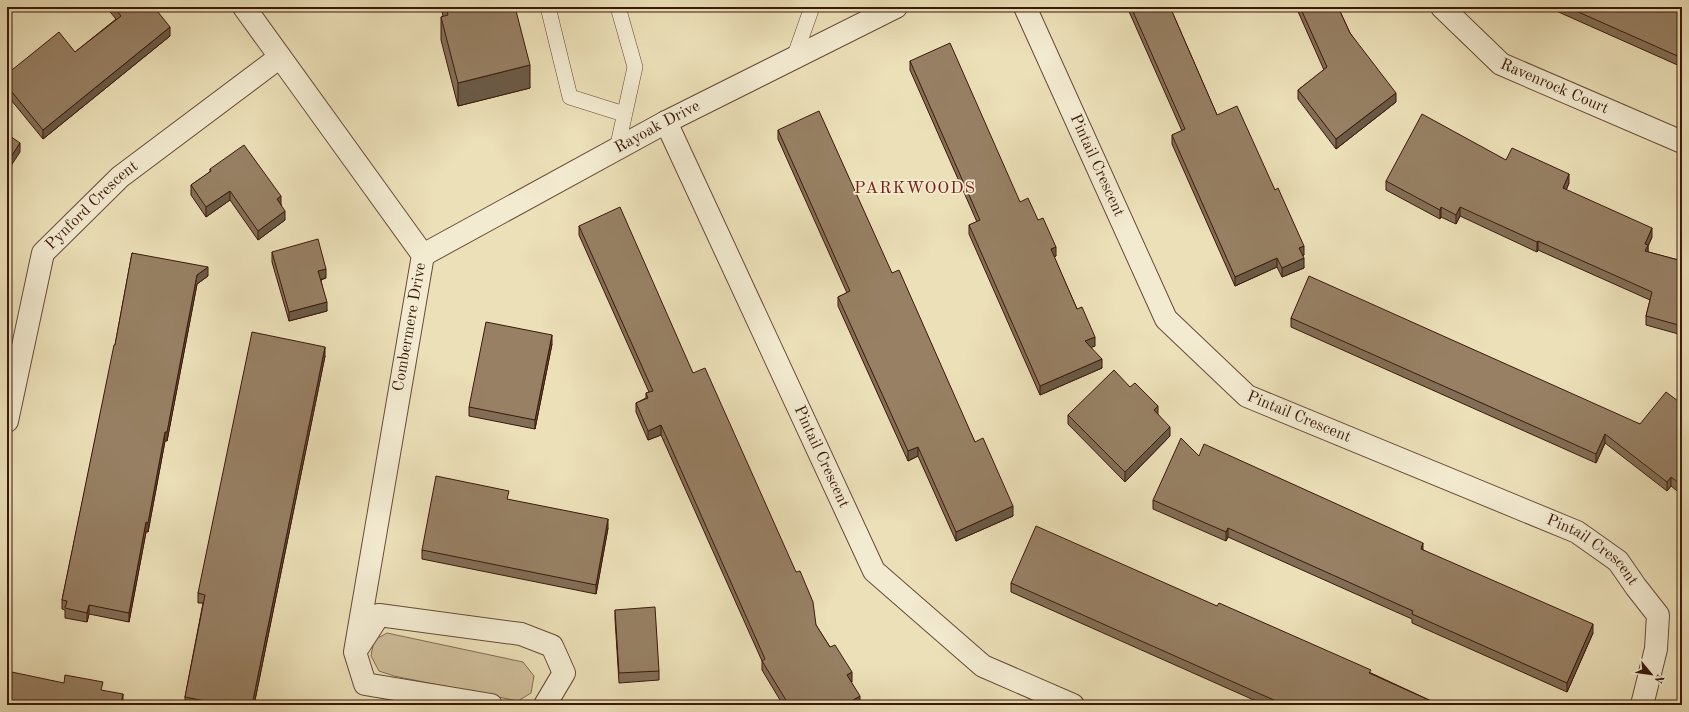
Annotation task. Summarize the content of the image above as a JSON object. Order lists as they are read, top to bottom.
{
  "streets": {
    "street": [
      "Ravenrock Court",
      "Rayoak Drive",
      "Pintail Crescent",
      "Pynford Crescent",
      "Combermere Drive"
    ]
  },
  "crossings": [
    ["Rayoak Drive", "Pintail Crescent"],
    ["Rayoak Drive", "Combermere Drive"],
    ["Pynford Crescent", "Combermere Drive"]
  ],
  "districts": ["PARKWOODS"],
  "north": "bottom right"
}
